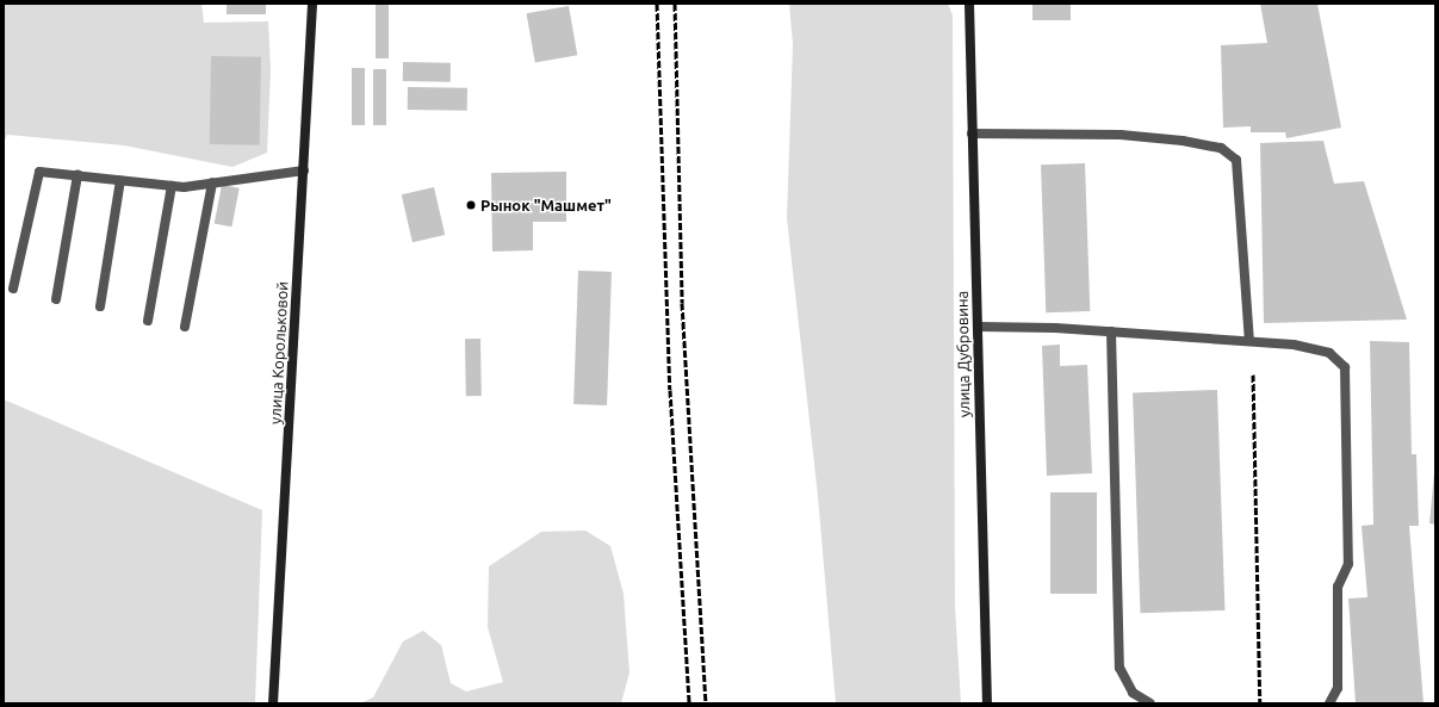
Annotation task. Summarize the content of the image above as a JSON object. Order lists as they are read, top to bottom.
{
  "streets": {
    "main road": ["улица Корольковой", "улица Дубровина"]
  },
  "places": ["Рынок \"Машмет\""]
}
